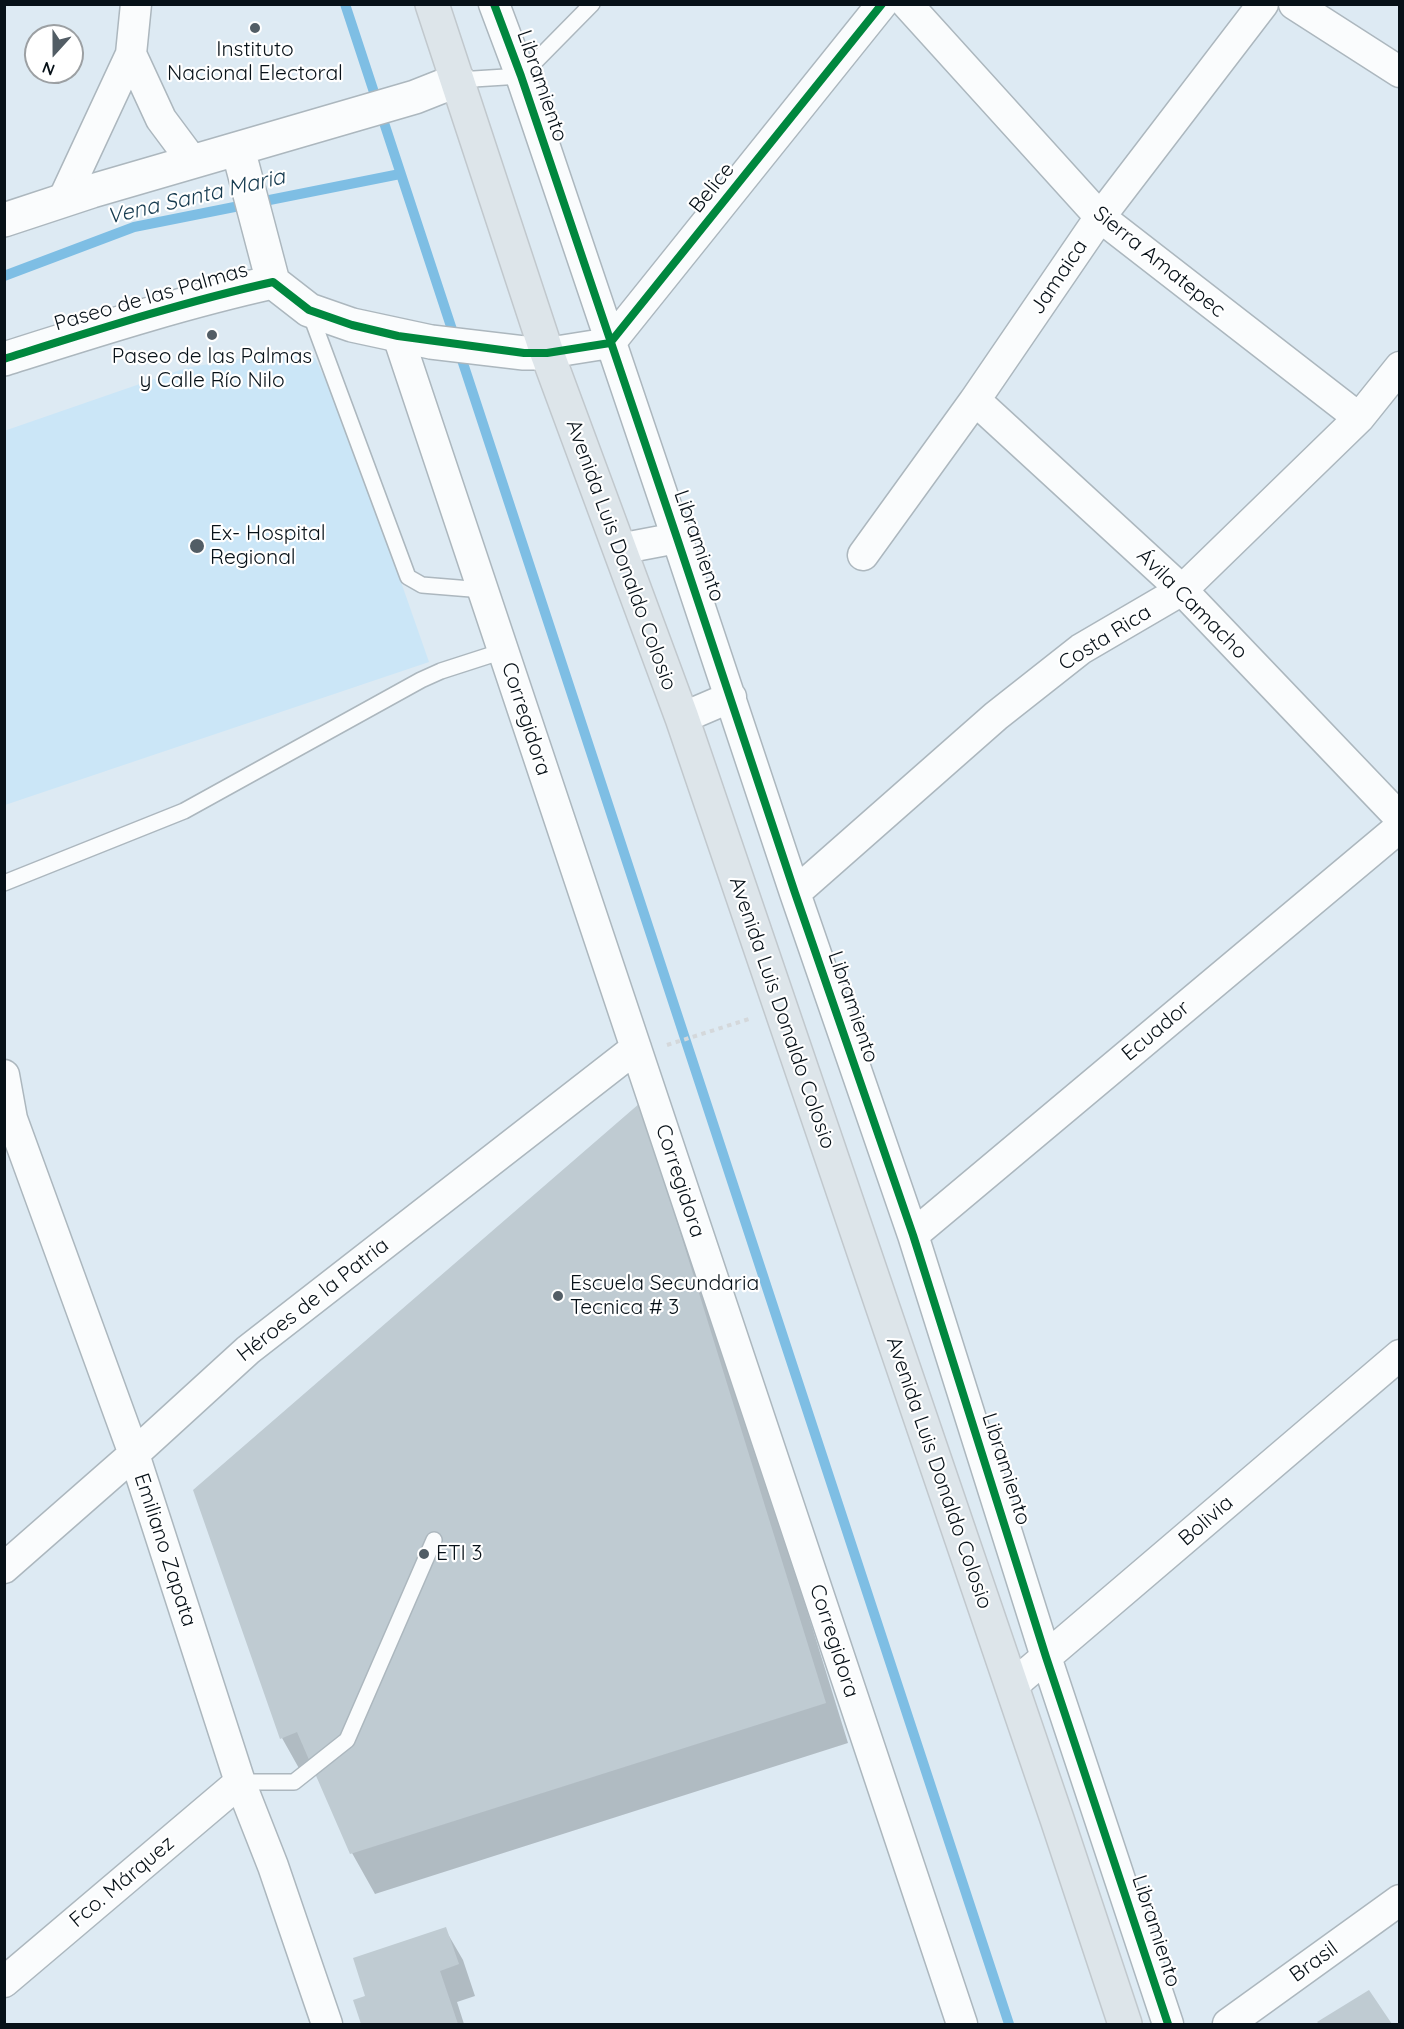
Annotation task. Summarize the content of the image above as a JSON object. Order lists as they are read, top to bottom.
{
  "streets": {
    "main road": ["Avenida Luis Donaldo Colosio"],
    "street": [
      "Libramiento",
      "Belice",
      "Sierra Amatepec",
      "Jamaica",
      "Paseo de las Palmas",
      "Ávila Camacho",
      "Costa Rica",
      "Corregidora",
      "Ecuador",
      "Héroes de la Patria",
      "Bolivia",
      "Emiliano Zapata",
      "Fco. Márquez",
      "Brasil"
    ]
  },
  "crossings": [
    ["Libramiento", "Belice"],
    ["Libramiento", "Costa Rica"],
    ["Libramiento", "Ecuador"],
    ["Libramiento", "Bolivia"],
    ["Sierra Amatepec", "Jamaica"],
    ["Sierra Amatepec", "Costa Rica"],
    ["Jamaica", "Ávila Camacho"],
    ["Paseo de las Palmas", "Avenida Luis Donaldo Colosio"],
    ["Paseo de las Palmas", "Corregidora"],
    ["Avenida Luis Donaldo Colosio", "Bolivia"],
    ["Ávila Camacho", "Costa Rica"],
    ["Corregidora", "Héroes de la Patria"],
    ["Héroes de la Patria", "Emiliano Zapata"],
    ["Emiliano Zapata", "Fco. Márquez"]
  ],
  "water": ["Vena Santa Maria"],
  "places": [
    "Instituto Nacional Electoral",
    "Paseo de las Palmas y Calle Río Nilo",
    "Ex- Hospital Regional",
    "Escuela Secundaria Tecnica # 3",
    "ETI 3"
  ],
  "north": "bottom"
}
